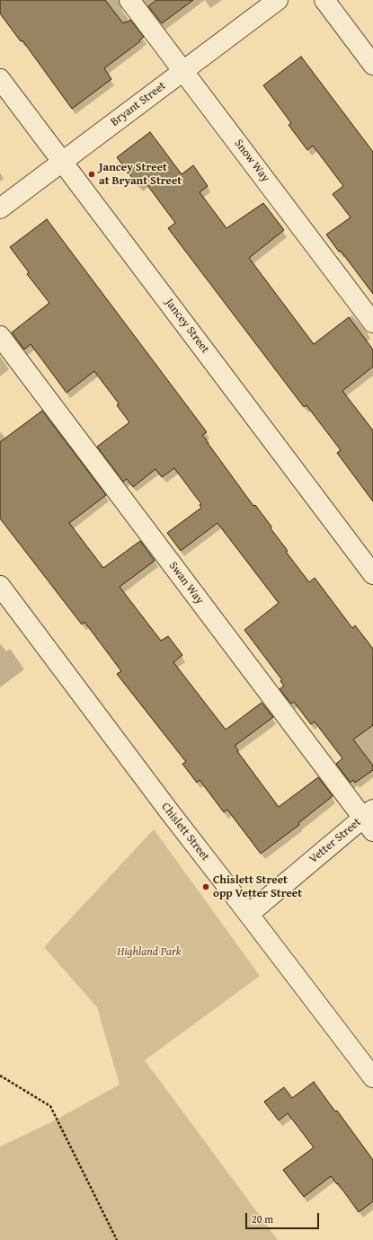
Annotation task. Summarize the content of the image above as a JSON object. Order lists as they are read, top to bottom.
{
  "streets": {
    "street": [
      "Bryant Street",
      "Snow Way",
      "Jancey Street",
      "Swan Way",
      "Chislett Street",
      "Vetter Street"
    ]
  },
  "crossings": [
    ["Bryant Street", "Snow Way"],
    ["Bryant Street", "Jancey Street"],
    ["Swan Way", "Vetter Street"],
    ["Chislett Street", "Vetter Street"]
  ],
  "parks": ["Highland Park"],
  "places": ["Jancey Street at Bryant Street", "Chislett Street opp Vetter Street"],
  "scale_bar": "20 m"
}
